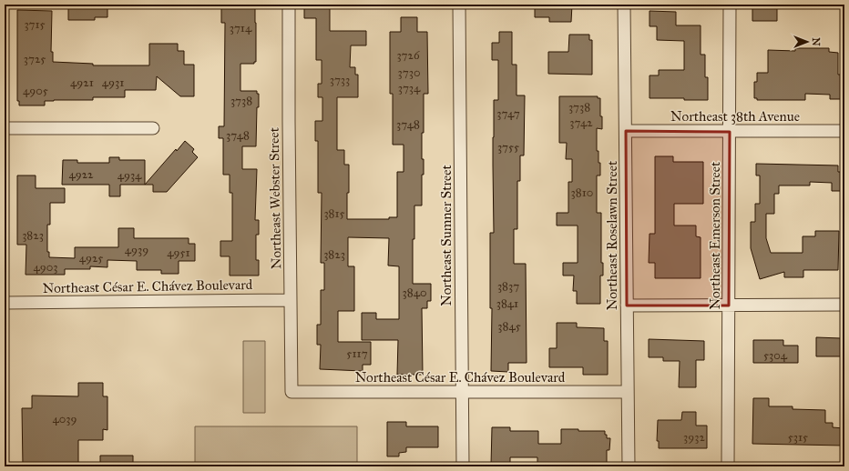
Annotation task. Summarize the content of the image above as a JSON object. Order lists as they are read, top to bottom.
{
  "streets": {
    "street": [
      "Northeast 38th Avenue",
      "Northeast Webster Street",
      "Northeast Sumner Street",
      "Northeast Roselawn Street",
      "Northeast Emerson Street",
      "Northeast César E. Chávez Boulevard"
    ]
  },
  "crossings": [
    ["Northeast 38th Avenue", "Northeast Roselawn Street"],
    ["Northeast 38th Avenue", "Northeast Emerson Street"],
    ["Northeast Webster Street", "Northeast César E. Chávez Boulevard"],
    ["Northeast Sumner Street", "Northeast César E. Chávez Boulevard"],
    ["Northeast Roselawn Street", "Northeast César E. Chávez Boulevard"]
  ],
  "house_numbers": [
    "3715",
    "3714",
    "3726",
    "3725",
    "3730",
    "3733",
    "4921",
    "4931",
    "3734",
    "4905",
    "3738",
    "3738",
    "3747",
    "3742",
    "3748",
    "3748",
    "3755",
    "4922",
    "4934",
    "3810",
    "3815",
    "3823",
    "4939",
    "4951",
    "3823",
    "4925",
    "4903",
    "3837",
    "3840",
    "3841",
    "3845",
    "5117",
    "5304",
    "4039",
    "3932",
    "5315"
  ],
  "north": "right"
}
